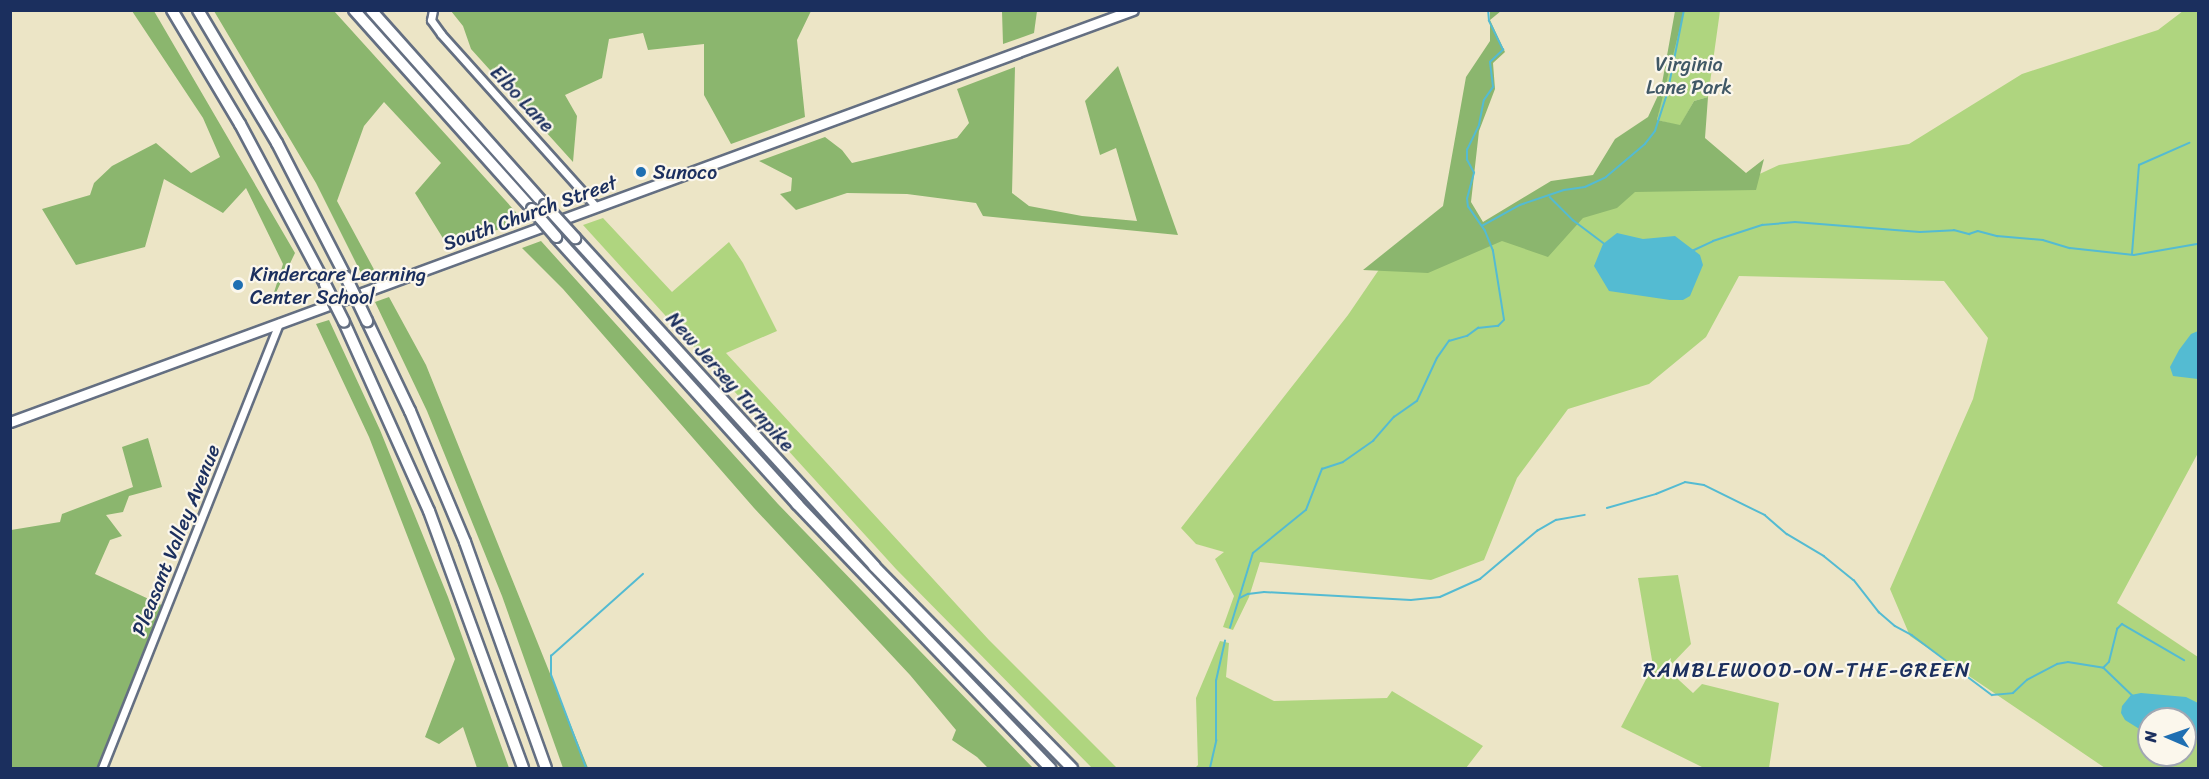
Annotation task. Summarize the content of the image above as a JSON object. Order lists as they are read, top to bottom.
{
  "streets": {
    "highway": ["New Jersey Turnpike"],
    "main road": ["South Church Street"],
    "street": ["Elbo Lane", "Pleasant Valley Avenue"]
  },
  "crossings": [
    ["Elbo Lane", "South Church Street"],
    ["South Church Street", "Pleasant Valley Avenue"]
  ],
  "districts": ["RAMBLEWOOD-ON-THE-GREEN"],
  "parks": ["Virginia Lane Park"],
  "places": ["Sunoco", "Kindercare Learning Center School"],
  "north": "left"
}
